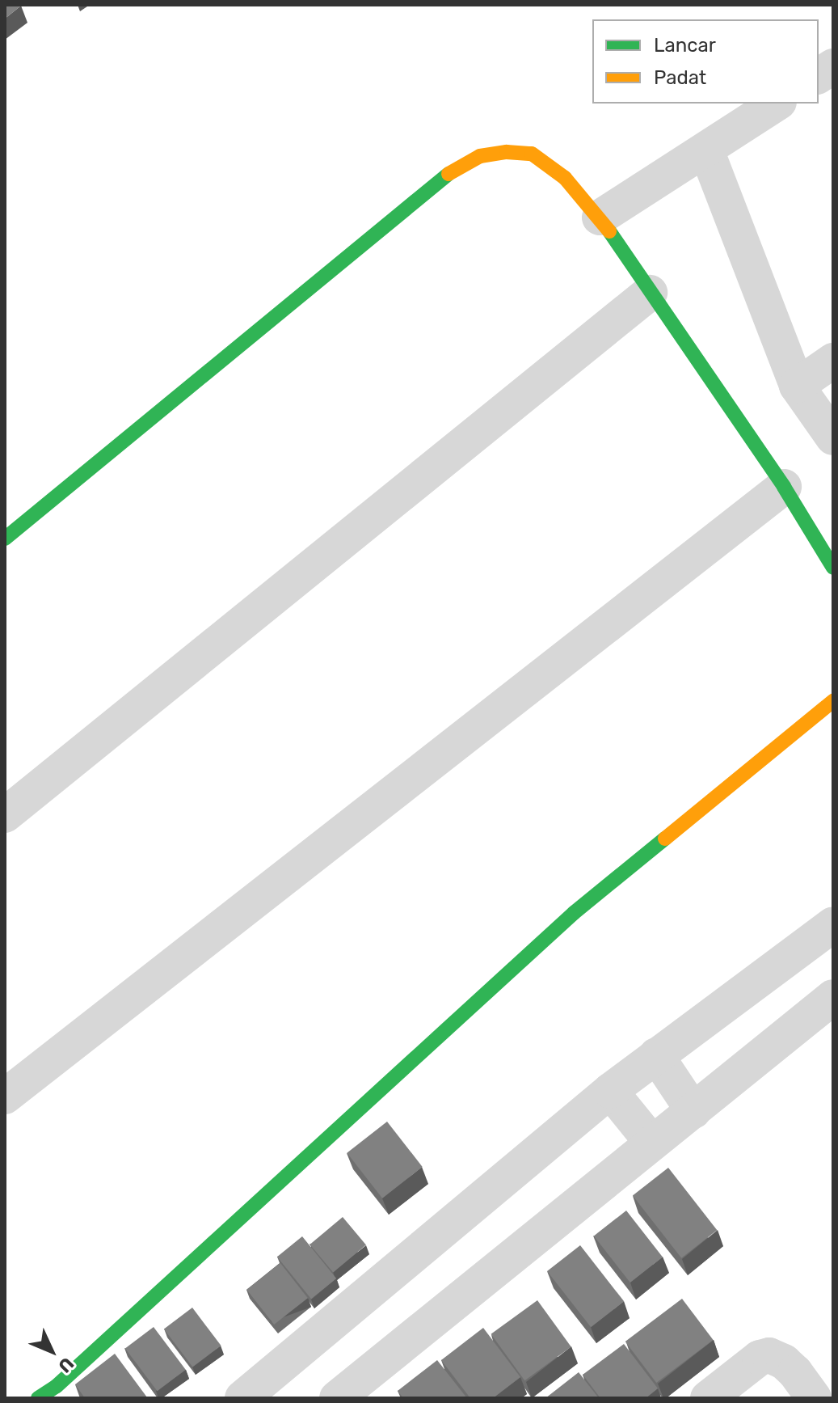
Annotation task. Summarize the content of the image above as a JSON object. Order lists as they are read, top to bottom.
{
  "legend": ["Lancar", "Padat"],
  "north": "bottom right"
}
